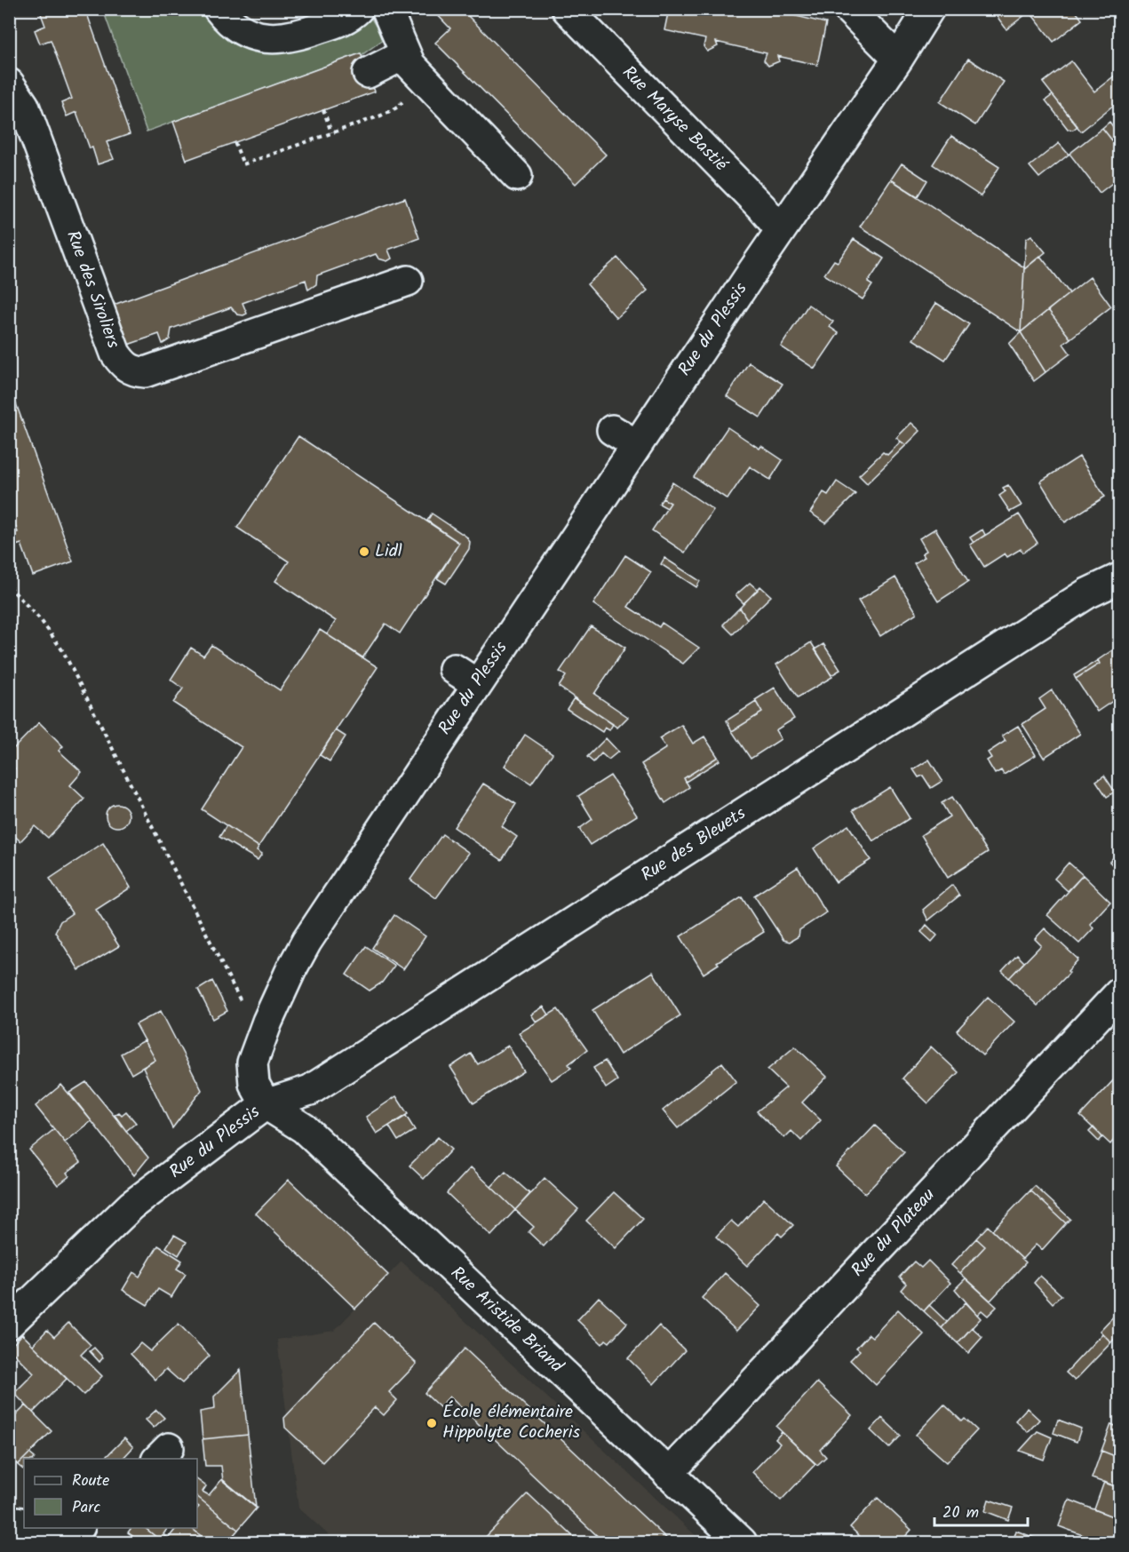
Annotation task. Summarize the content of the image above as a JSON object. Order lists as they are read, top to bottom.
{
  "streets": {
    "street": [
      "Rue Maryse Bastié",
      "Rue des Siroliers",
      "Rue du Plessis",
      "Rue des Bleuets",
      "Rue du Plateau",
      "Rue Aristide Briand"
    ]
  },
  "crossings": [
    ["Rue Maryse Bastié", "Rue du Plessis"],
    ["Rue du Plessis", "Rue des Bleuets"],
    ["Rue du Plessis", "Rue Aristide Briand"],
    ["Rue des Bleuets", "Rue Aristide Briand"],
    ["Rue du Plateau", "Rue Aristide Briand"]
  ],
  "places": ["Lidl", "École élémentaire Hippolyte Cocheris"],
  "legend": ["Route", "Parc"],
  "scale_bar": "20 m"
}
